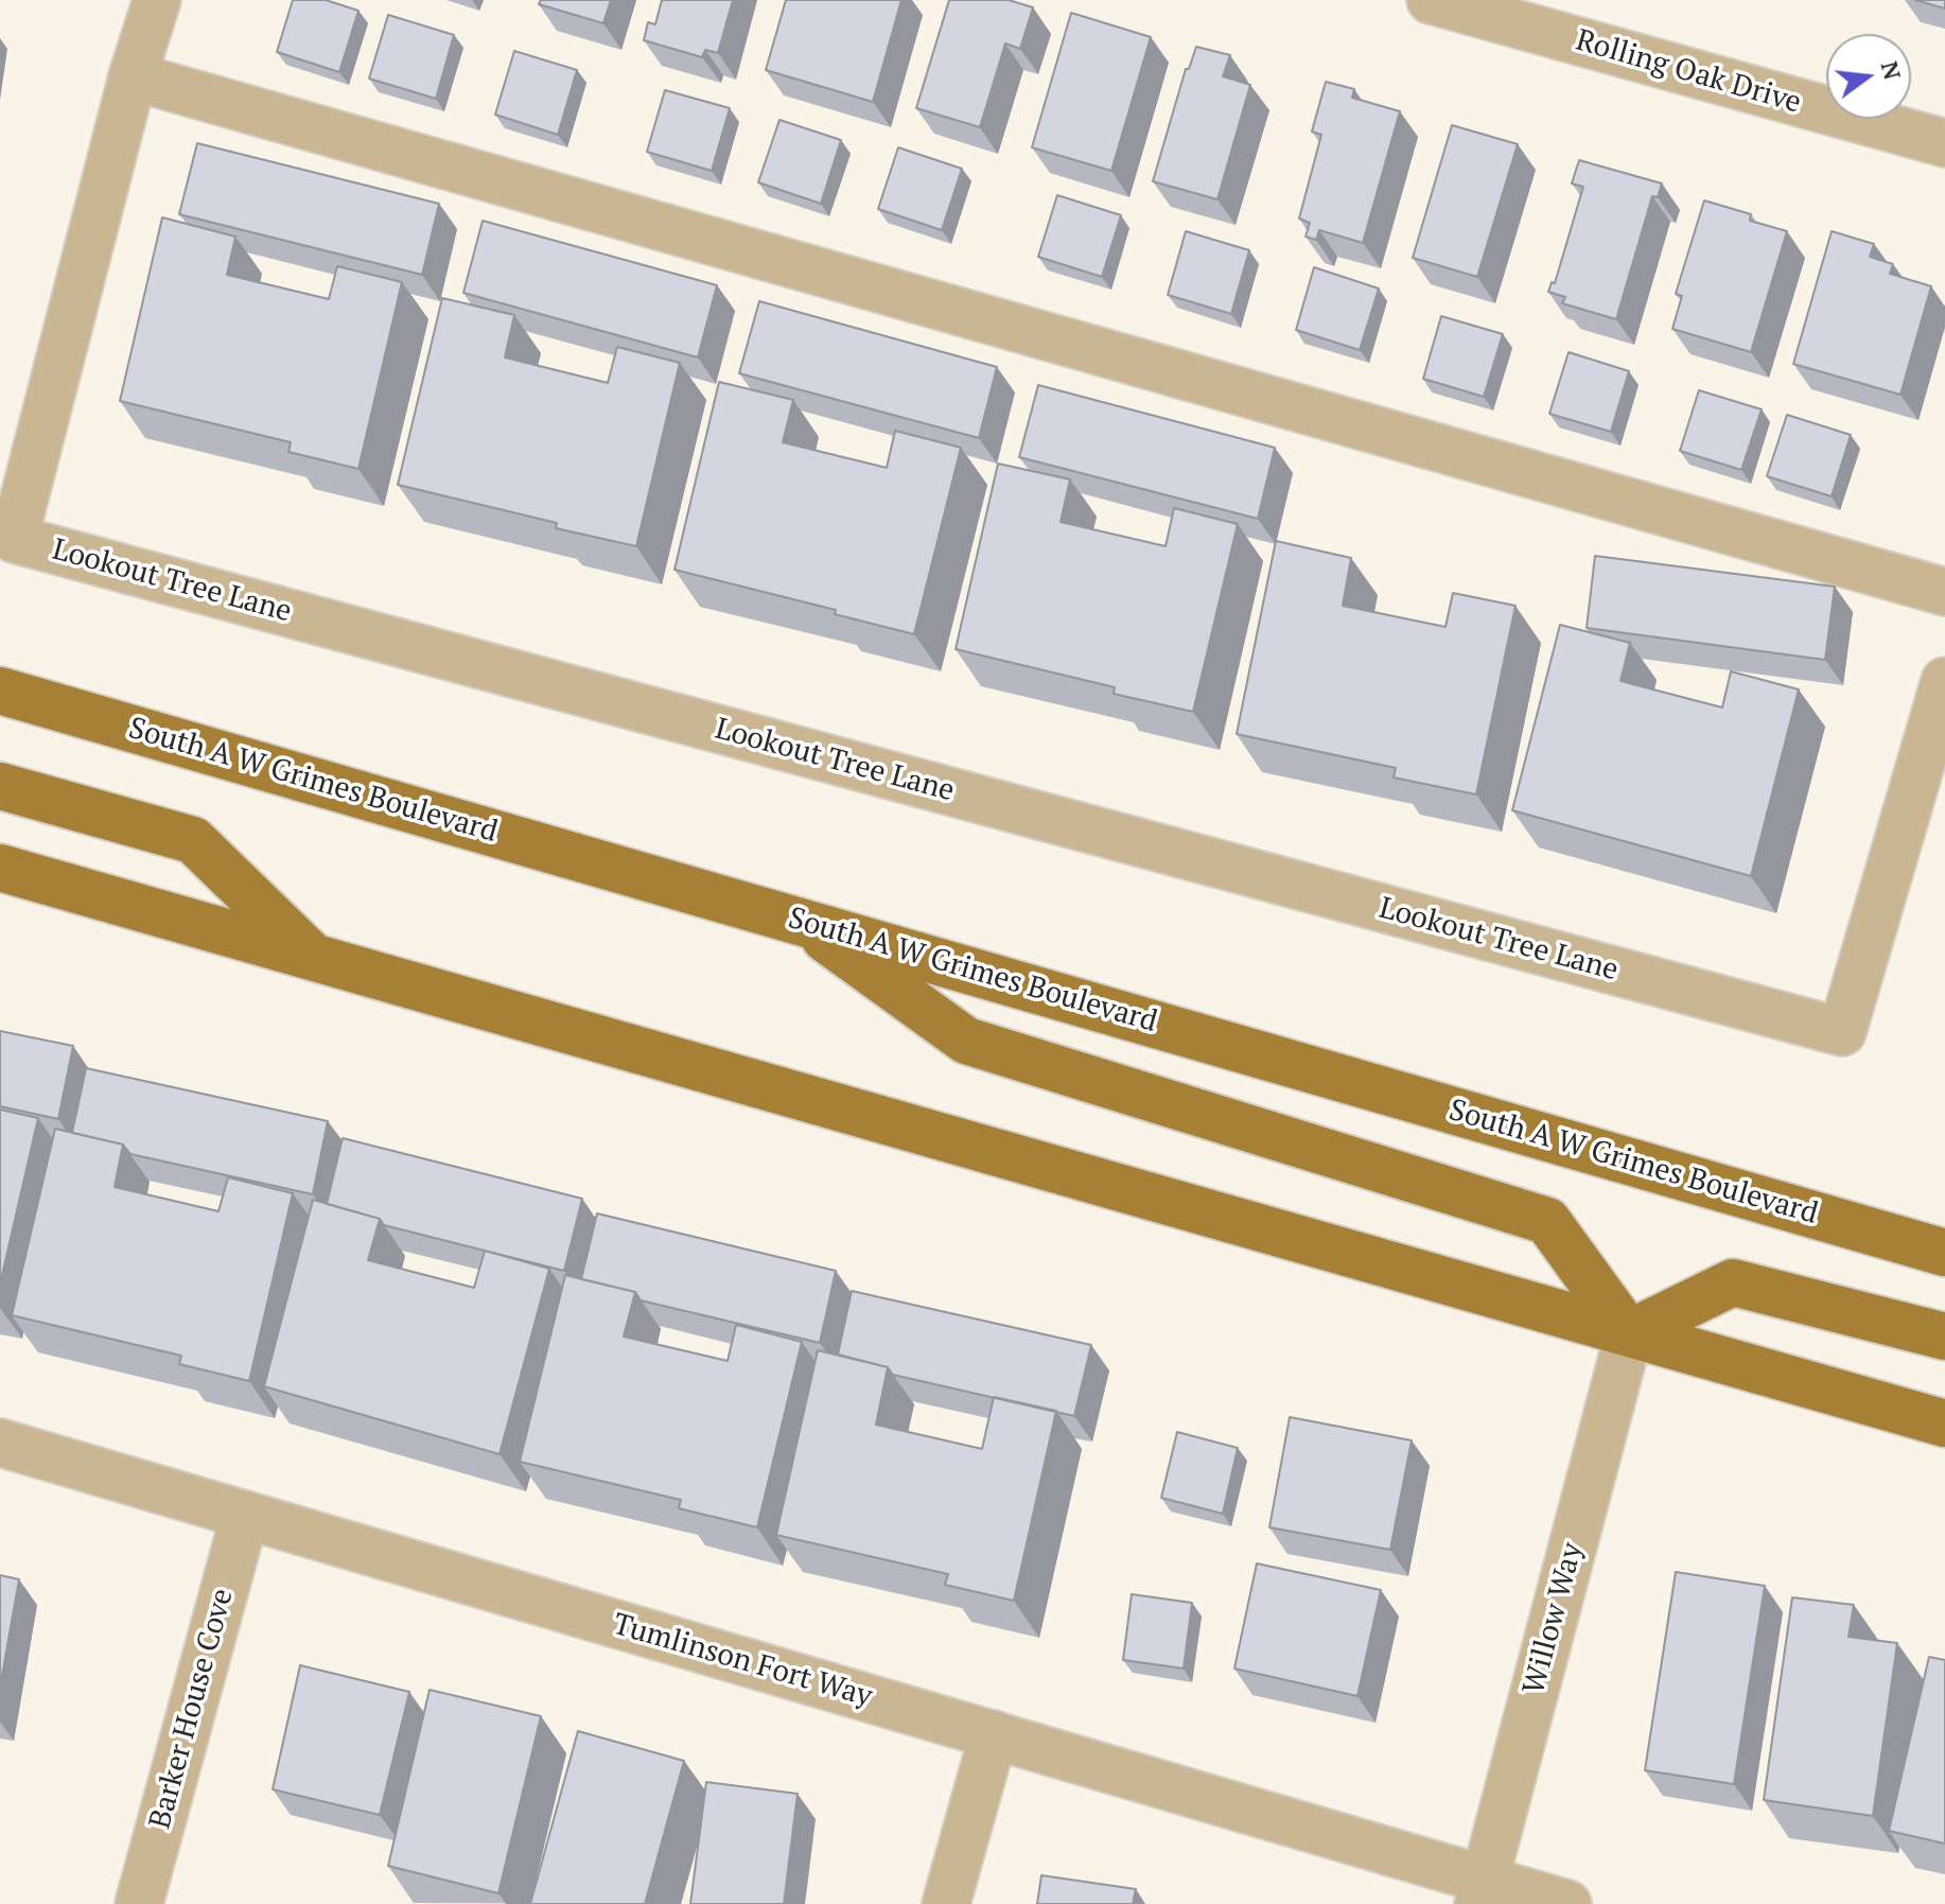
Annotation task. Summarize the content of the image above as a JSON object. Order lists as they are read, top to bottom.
{
  "streets": {
    "main road": ["South A W Grimes Boulevard"],
    "street": [
      "Rolling Oak Drive",
      "Lookout Tree Lane",
      "Willow Way",
      "Tumlinson Fort Way",
      "Barker House Cove"
    ]
  },
  "crossings": [
    ["Willow Way", "Tumlinson Fort Way"],
    ["Tumlinson Fort Way", "Barker House Cove"]
  ],
  "north": "right"
}
